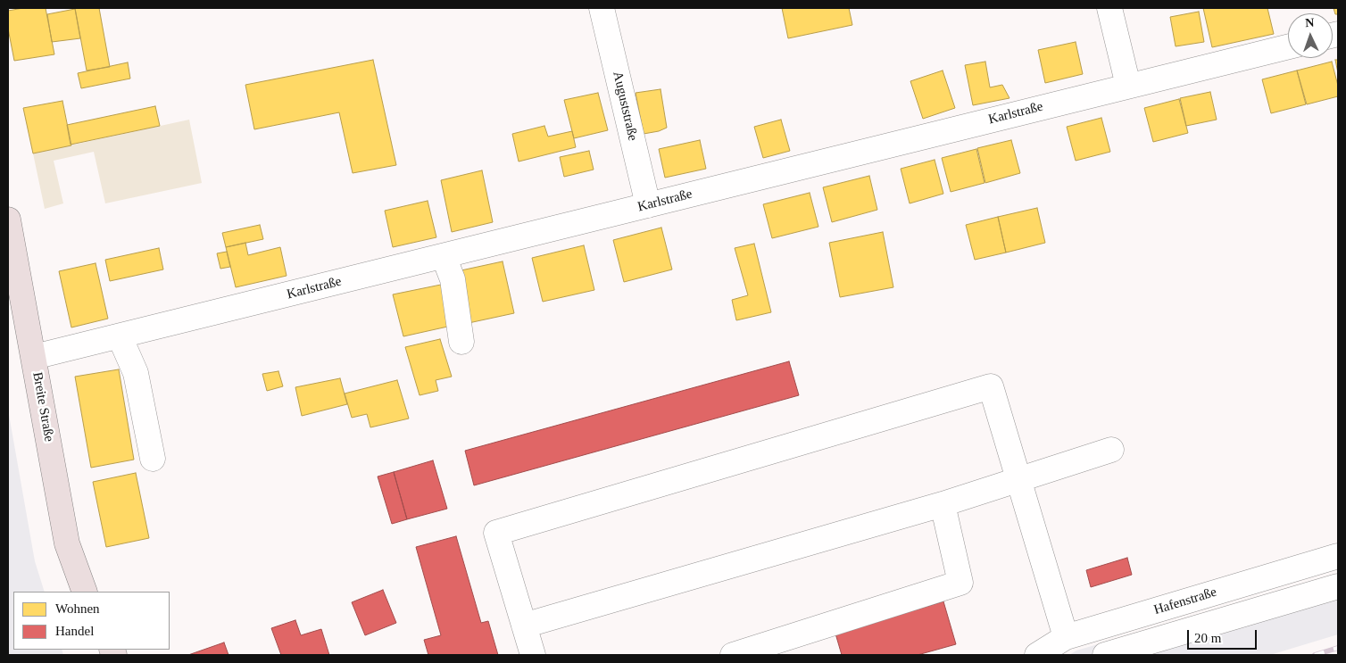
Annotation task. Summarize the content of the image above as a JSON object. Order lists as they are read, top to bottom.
{
  "streets": {
    "main road": ["Breite Straße"],
    "street": ["Auguststraße", "Karlstraße", "Hafenstraße"]
  },
  "crossings": [
    ["Auguststraße", "Karlstraße"],
    ["Karlstraße", "Breite Straße"]
  ],
  "legend": ["Wohnen", "Handel"],
  "scale_bar": "20 m",
  "north": "top"
}
